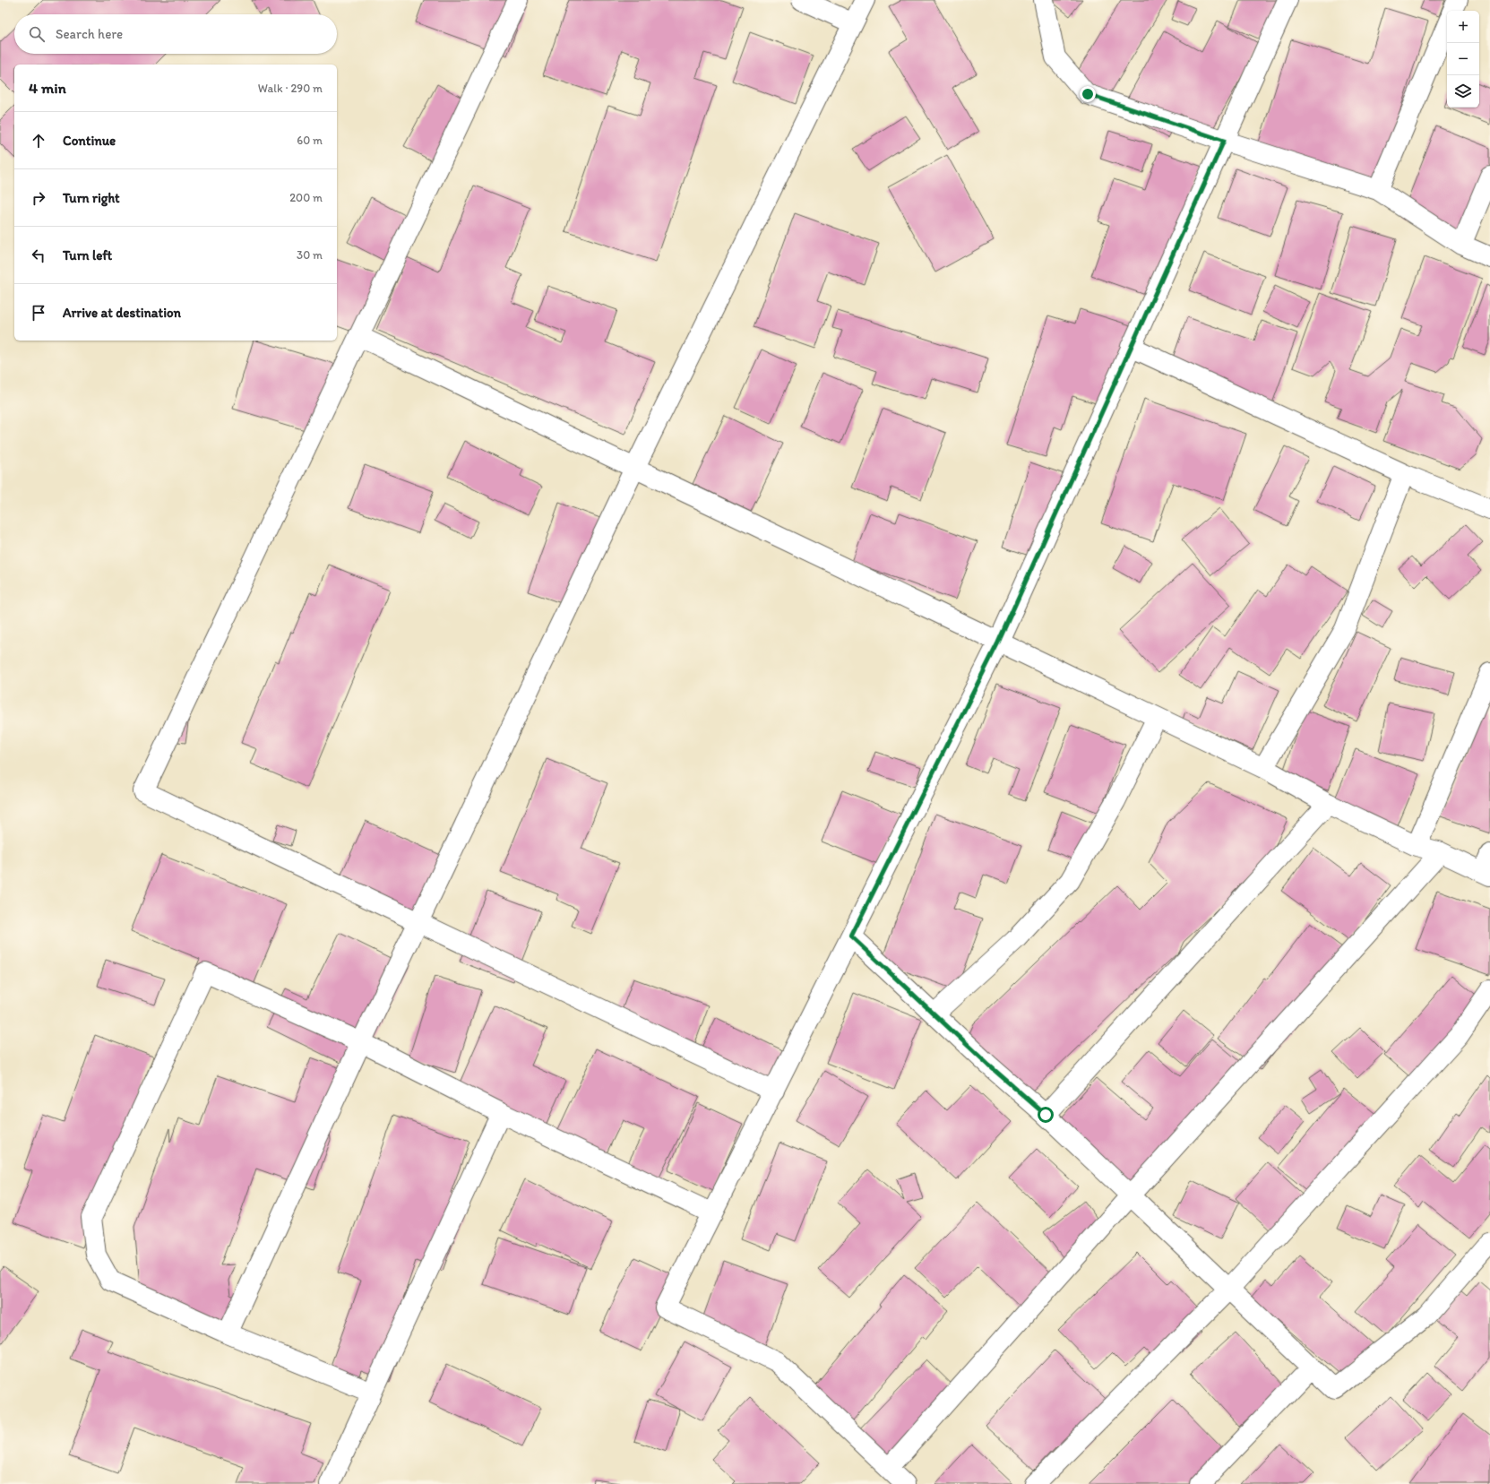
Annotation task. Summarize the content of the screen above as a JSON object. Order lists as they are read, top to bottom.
{
  "page": {
    "map_buttons": ["+", "−"],
    "search": "Search here",
    "heading": ["4 min", "Walk · 290 m"],
    "list": [
      ["Continue", "60 m"],
      ["Turn right", "200 m"],
      ["Turn left", "30 m"],
      "Arrive at destination"
    ]
  }
}
